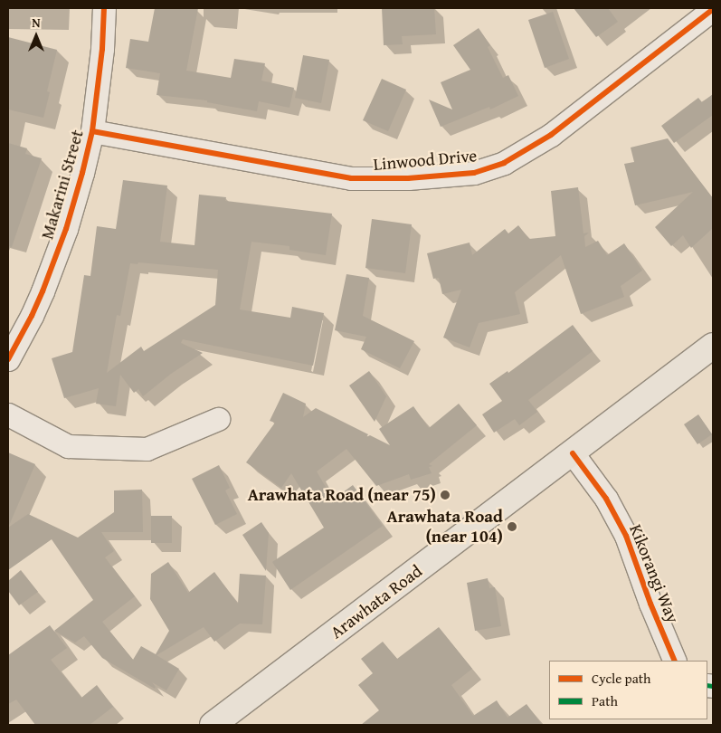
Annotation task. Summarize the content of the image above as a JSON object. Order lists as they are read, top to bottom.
{
  "streets": {
    "main road": ["Arawhata Road"],
    "street": ["Linwood Drive", "Makarini Street", "Kikorangi Way"]
  },
  "crossings": [
    ["Linwood Drive", "Makarini Street"],
    ["Kikorangi Way", "Arawhata Road"]
  ],
  "places": ["Arawhata Road (near 75)", "Arawhata Road (near 104)"],
  "legend": ["Cycle path", "Path"],
  "north": "top"
}
